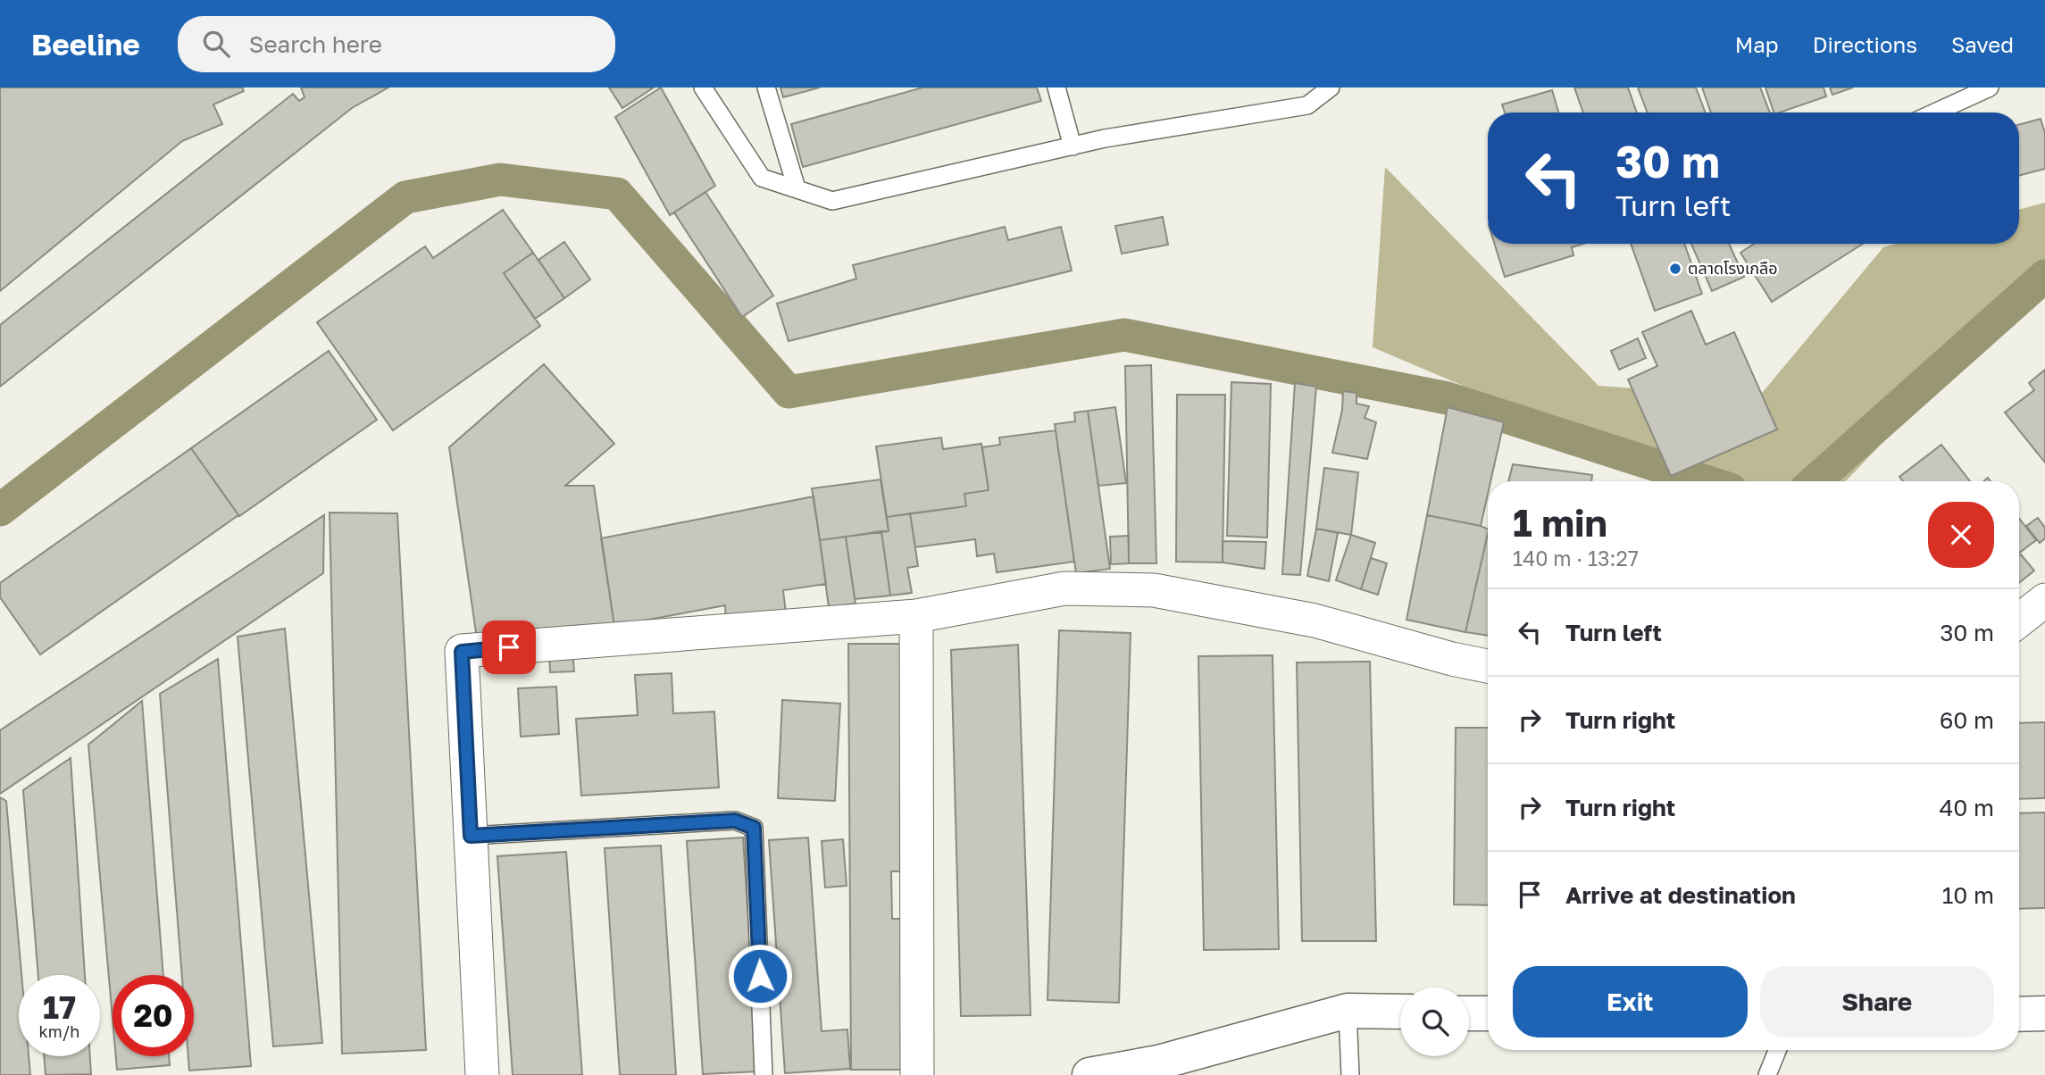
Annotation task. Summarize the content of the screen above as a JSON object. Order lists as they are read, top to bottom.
{
  "places": ["ตลาดโรงเกลือ"],
  "page": {
    "header": "Beeline",
    "search": "Search here",
    "nav": ["Map", "Directions", "Saved"],
    "turn": ["30 m", "Turn left"],
    "heading": ["1 min", "140 m · 13:27"],
    "list": [
      {
        "name": "Turn left",
        "value": "30 m"
      },
      {
        "name": "Turn right",
        "value": "60 m"
      },
      {
        "name": "Turn right",
        "value": "40 m"
      },
      {
        "name": "Arrive at destination",
        "value": "10 m"
      }
    ],
    "buttons": ["Exit", "Share"],
    "speed": "17 km/h",
    "limit": "20"
  }
}
